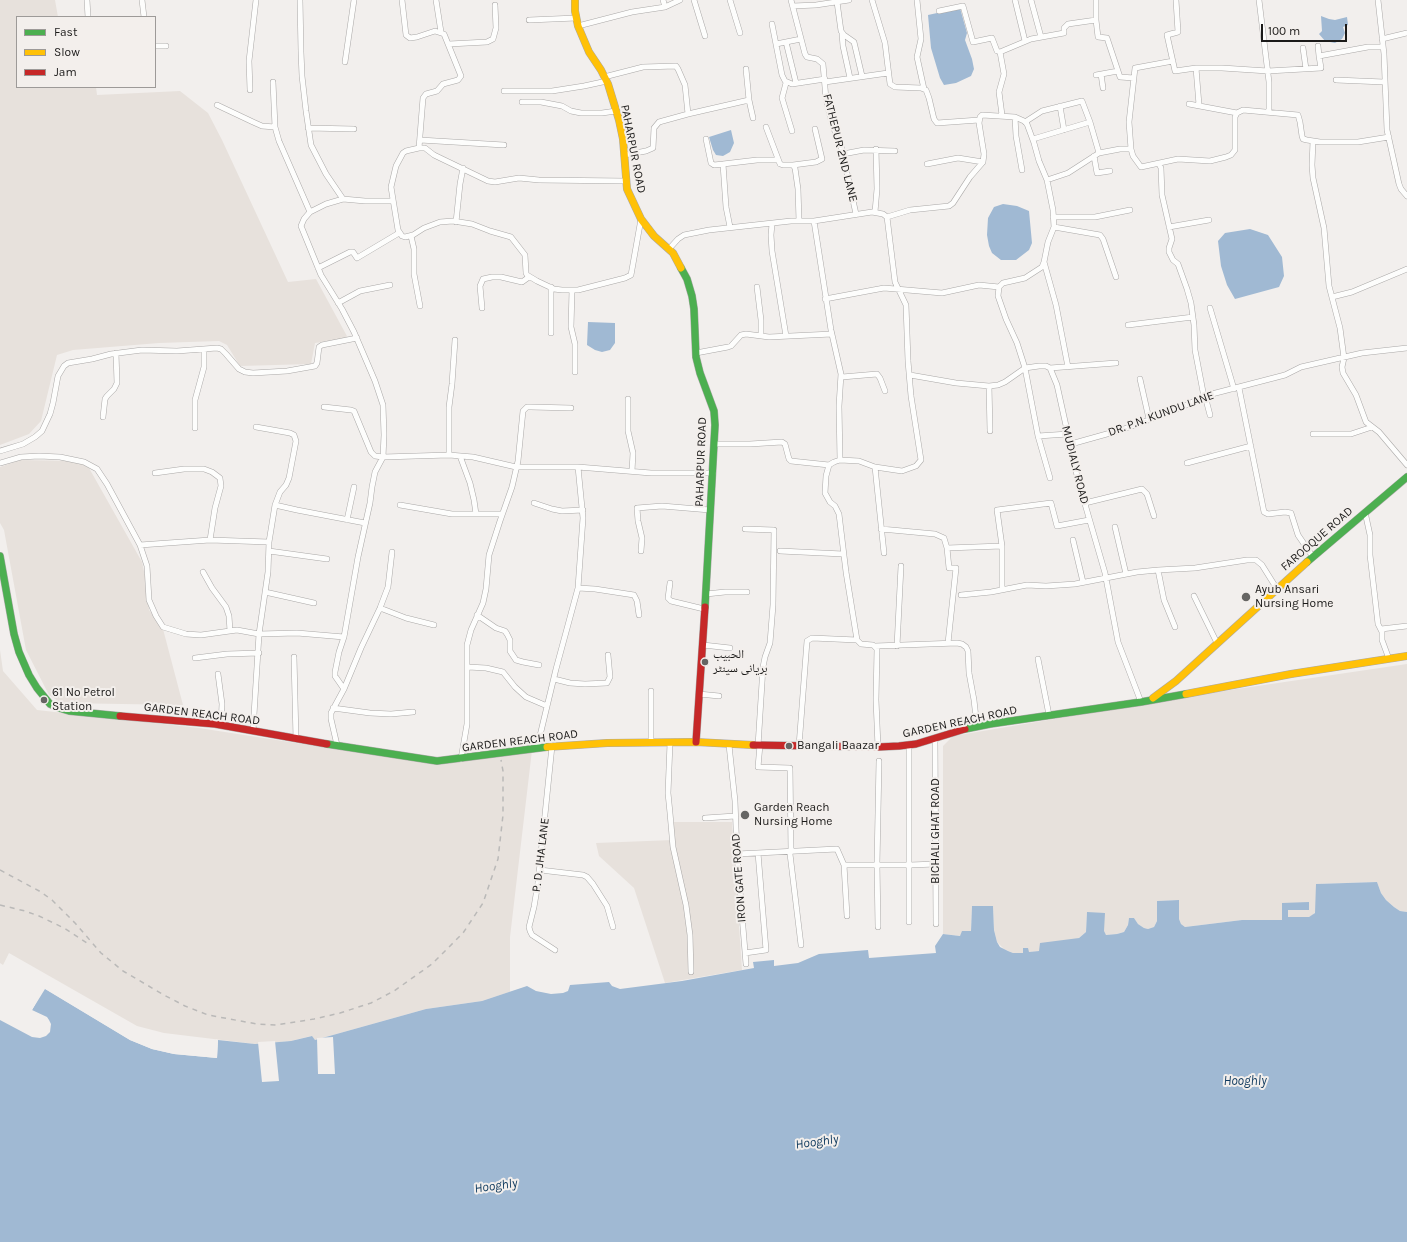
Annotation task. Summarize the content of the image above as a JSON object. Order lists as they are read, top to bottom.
{
  "streets": {
    "main road": ["PAHARPUR ROAD", "FAROOQUE ROAD", "GARDEN REACH ROAD"],
    "street": [
      "FATHEPUR 2ND LANE",
      "DR. P.N. KUNDU LANE",
      "MUDIALY ROAD",
      "BICHALI GHAT ROAD",
      "P. D. JHA LANE",
      "IRON GATE ROAD"
    ]
  },
  "crossings": [
    ["PAHARPUR ROAD", "GARDEN REACH ROAD"],
    ["DR. P.N. KUNDU LANE", "MUDIALY ROAD"],
    ["MUDIALY ROAD", "GARDEN REACH ROAD"],
    ["FAROOQUE ROAD", "GARDEN REACH ROAD"],
    ["GARDEN REACH ROAD", "BICHALI GHAT ROAD"],
    ["GARDEN REACH ROAD", "P. D. JHA LANE"],
    ["GARDEN REACH ROAD", "IRON GATE ROAD"]
  ],
  "water": ["Hooghly"],
  "places": [
    "Ayub Ansari Nursing Home",
    "الحبیب بریانی سینٹر",
    "61 No Petrol Station",
    "Bangali Baazar",
    "Garden Reach Nursing Home"
  ],
  "legend": ["Fast", "Slow", "Jam"],
  "scale_bar": "100 m"
}
